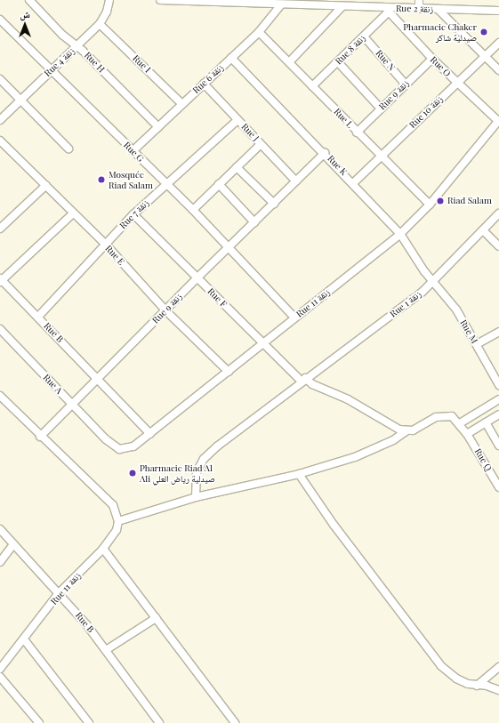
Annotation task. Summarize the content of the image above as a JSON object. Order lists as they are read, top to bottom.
{
  "streets": {
    "street": [
      "Rue 2 زنقة",
      "Rue 8 زنقة",
      "Rue N",
      "Rue 4 زنقة",
      "Rue H",
      "Rue I",
      "Rue O",
      "Rue 6 زنقة",
      "Rue 9 زنقة",
      "Rue 10 زنقة",
      "Rue L",
      "Rue J",
      "Rue G",
      "Rue K",
      "Rue 7 زنقة",
      "Rue E",
      "Rue F",
      "Rue 11 زنقة",
      "Rue 1 زنقة",
      "Rue M",
      "Rue B",
      "Rue A",
      "Rue Q"
    ]
  },
  "crossings": [
    ["Rue 2 زنقة", "Rue 8 زنقة"],
    ["Rue 2 زنقة", "Rue O"],
    ["Rue 2 زنقة", "Rue 6 زنقة"],
    ["Rue 8 زنقة", "Rue N"],
    ["Rue 8 زنقة", "Rue O"],
    ["Rue 8 زنقة", "Rue L"],
    ["Rue N", "Rue 9 زنقة"],
    ["Rue 4 زنقة", "Rue H"],
    ["Rue 4 زنقة", "Rue I"],
    ["Rue 4 زنقة", "Rue G"],
    ["Rue H", "Rue 6 زنقة"],
    ["Rue I", "Rue 6 زنقة"],
    ["Rue O", "Rue 9 زنقة"],
    ["Rue O", "Rue 10 زنقة"],
    ["Rue O", "Rue 11 زنقة"],
    ["Rue 6 زنقة", "Rue L"],
    ["Rue 6 زنقة", "Rue J"],
    ["Rue 6 زنقة", "Rue G"],
    ["Rue 6 زنقة", "Rue K"],
    ["Rue 9 زنقة", "Rue L"],
    ["Rue 9 زنقة", "Rue J"],
    ["Rue 9 زنقة", "Rue G"],
    ["Rue 9 زنقة", "Rue K"],
    ["Rue 9 زنقة", "Rue E"],
    ["Rue 9 زنقة", "Rue F"],
    ["Rue 9 زنقة", "Rue B"],
    ["Rue 9 زنقة", "Rue A"],
    ["Rue 10 زنقة", "Rue L"],
    ["Rue 10 زنقة", "Rue K"],
    ["Rue L", "Rue 11 زنقة"],
    ["Rue J", "Rue 7 زنقة"],
    ["Rue G", "Rue 7 زنقة"],
    ["Rue G", "Rue 11 زنقة"],
    ["Rue K", "Rue 11 زنقة"],
    ["Rue K", "Rue 1 زنقة"],
    ["Rue K", "Rue M"],
    ["Rue 7 زنقة", "Rue E"],
    ["Rue 7 زنقة", "Rue F"],
    ["Rue 7 زنقة", "Rue B"],
    ["Rue E", "Rue 11 زنقة"],
    ["Rue F", "Rue 11 زنقة"],
    ["Rue F", "Rue 1 زنقة"],
    ["Rue 11 زنقة", "Rue B"],
    ["Rue 11 زنقة", "Rue A"],
    ["Rue 1 زنقة", "Rue M"]
  ],
  "places": [
    "Pharmacie Chaker صيدلية شاكر",
    "Mosquée Riad Salam",
    "Riad Salam",
    "Pharmacie Riad Al Ali صيدلية رياض العلي"
  ],
  "north": "top"
}
